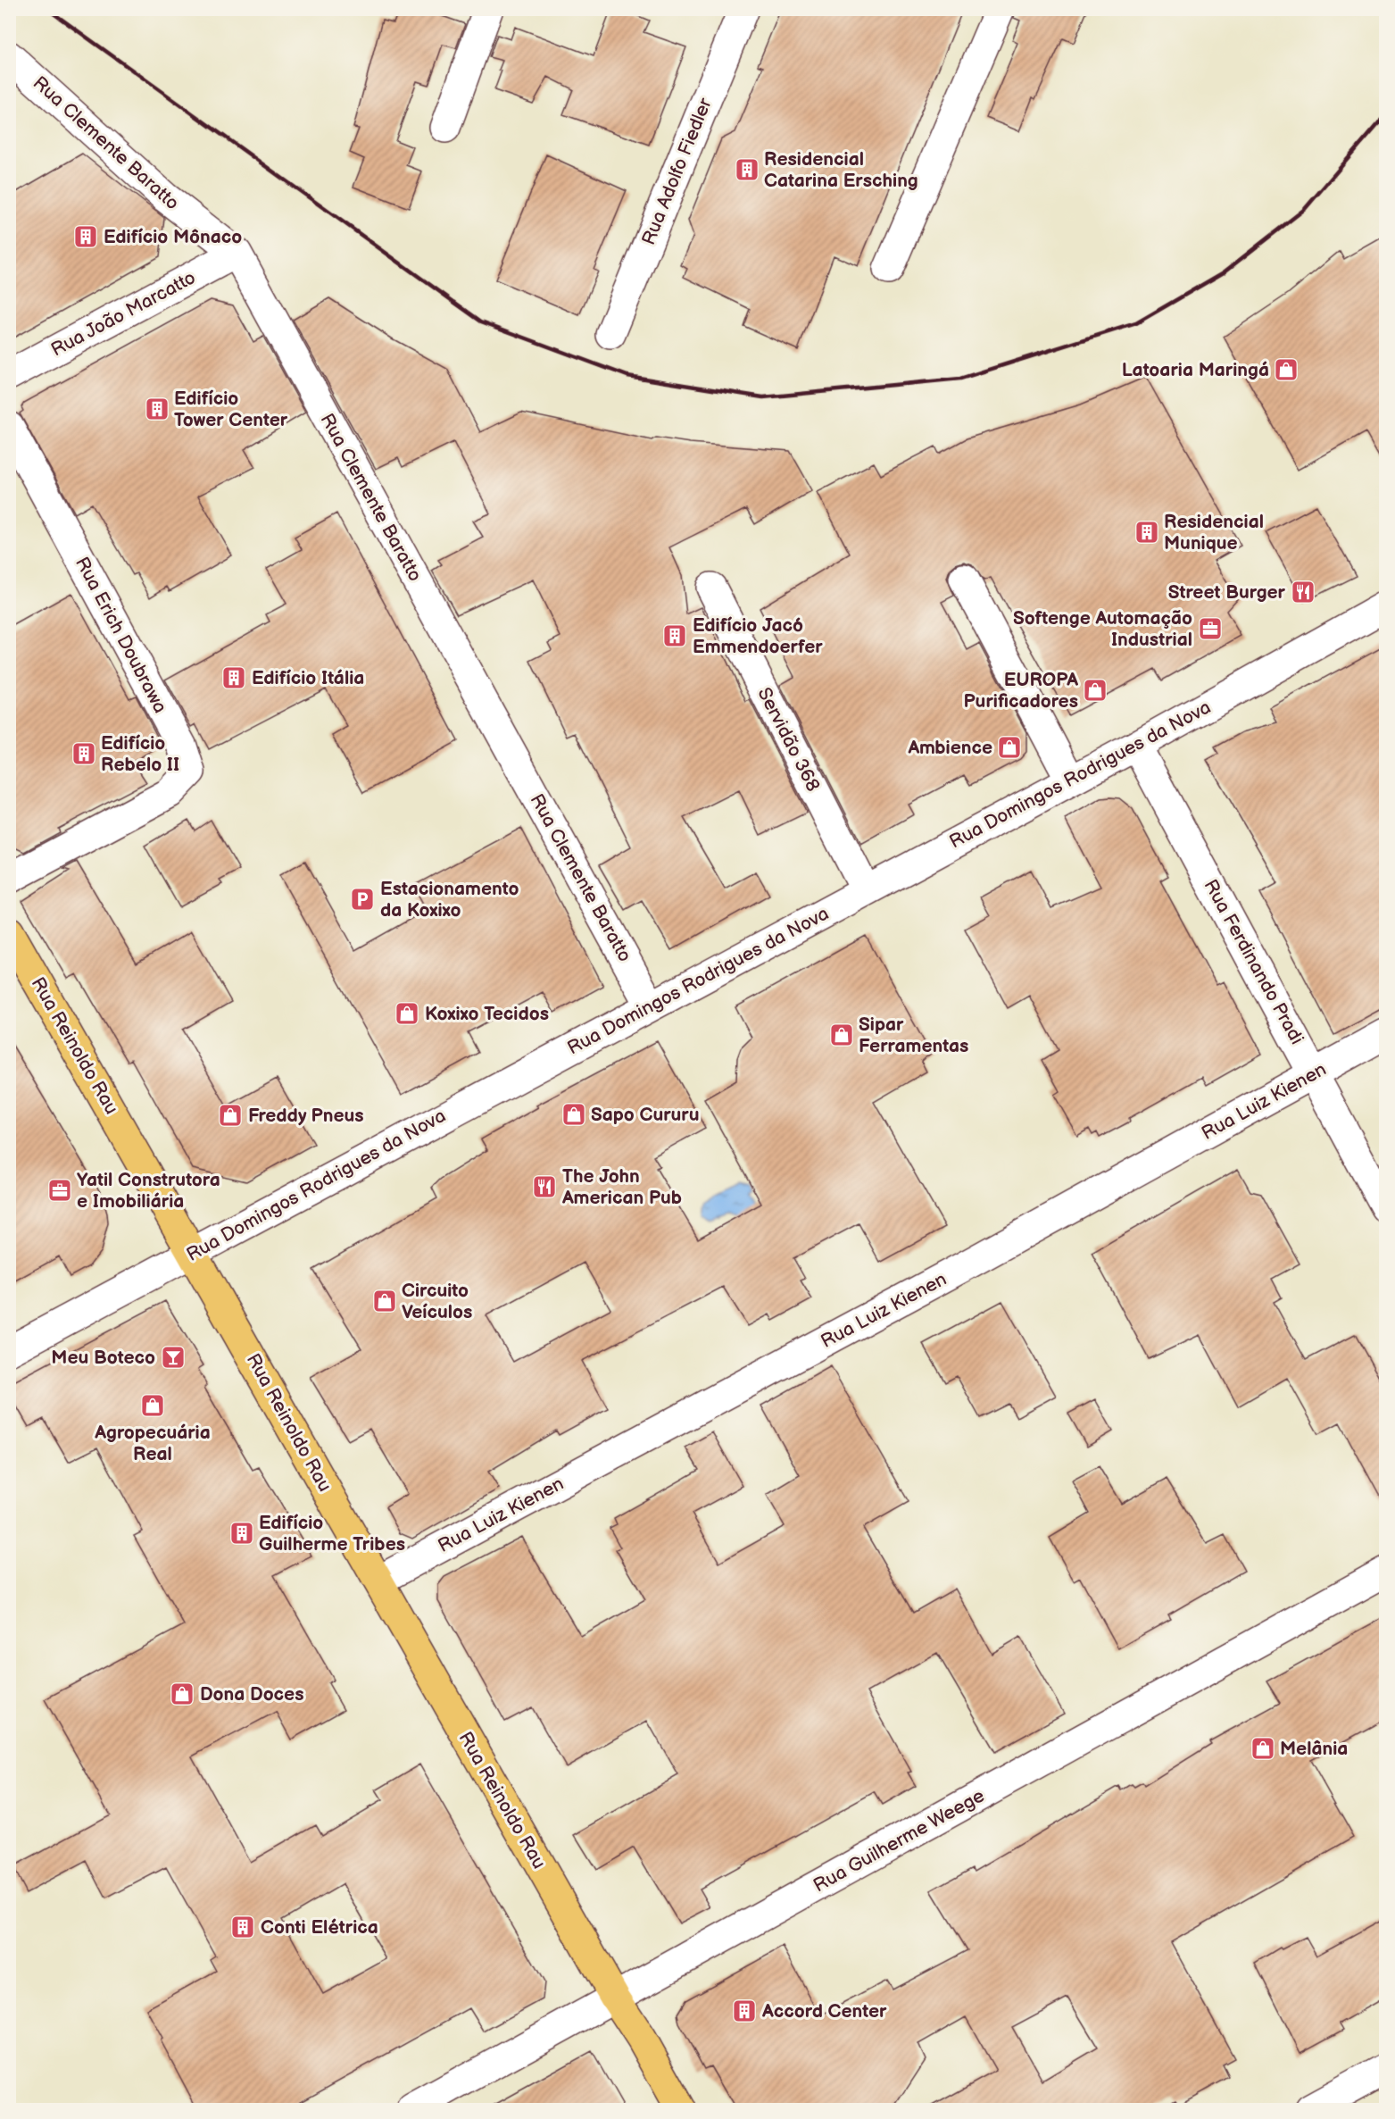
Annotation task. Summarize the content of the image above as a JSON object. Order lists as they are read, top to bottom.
{
  "streets": {
    "main road": ["Rua Reinoldo Rau"],
    "street": [
      "Rua Clemente Baratto",
      "Rua Adolfo Fiedler",
      "Rua João Marcatto",
      "Rua Erich Doubrawa",
      "Servidão 368",
      "Rua Domingos Rodrigues da Nova",
      "Rua Ferdinando Pradi",
      "Rua Luiz Kienen",
      "Rua Guilherme Weege"
    ]
  },
  "crossings": [
    ["Rua Clemente Baratto", "Rua João Marcatto"],
    ["Rua Clemente Baratto", "Rua Domingos Rodrigues da Nova"],
    ["Servidão 368", "Rua Domingos Rodrigues da Nova"],
    ["Rua Domingos Rodrigues da Nova", "Rua Ferdinando Pradi"],
    ["Rua Domingos Rodrigues da Nova", "Rua Reinoldo Rau"],
    ["Rua Ferdinando Pradi", "Rua Luiz Kienen"],
    ["Rua Reinoldo Rau", "Rua Luiz Kienen"],
    ["Rua Reinoldo Rau", "Rua Guilherme Weege"]
  ],
  "places": {
    "building": [
      "Residencial Catarina Ersching",
      "Edifício Mônaco",
      "Edifício Tower Center",
      "Residencial Munique",
      "Edifício Jacó Emmendoerfer",
      "Edifício Itália",
      "Edifício Rebelo II",
      "Edifício Guilherme Tribes",
      "Conti Elétrica",
      "Accord Center"
    ],
    "shop": [
      "Latoaria Maringá",
      "EUROPA Purificadores",
      "Ambience",
      "Koxixo Tecidos",
      "Sipar Ferramentas",
      "Sapo Cururu",
      "Freddy Pneus",
      "Circuito Veículos",
      "Agropecuária Real",
      "Dona Doces",
      "Melânia"
    ],
    "restaurant": ["Street Burger", "The John American Pub"],
    "office": ["Softenge Automação Industrial", "Yatil Construtora e Imobiliária"],
    "parking": ["Estacionamento da Koxixo"],
    "bar": ["Meu Boteco"]
  }
}
